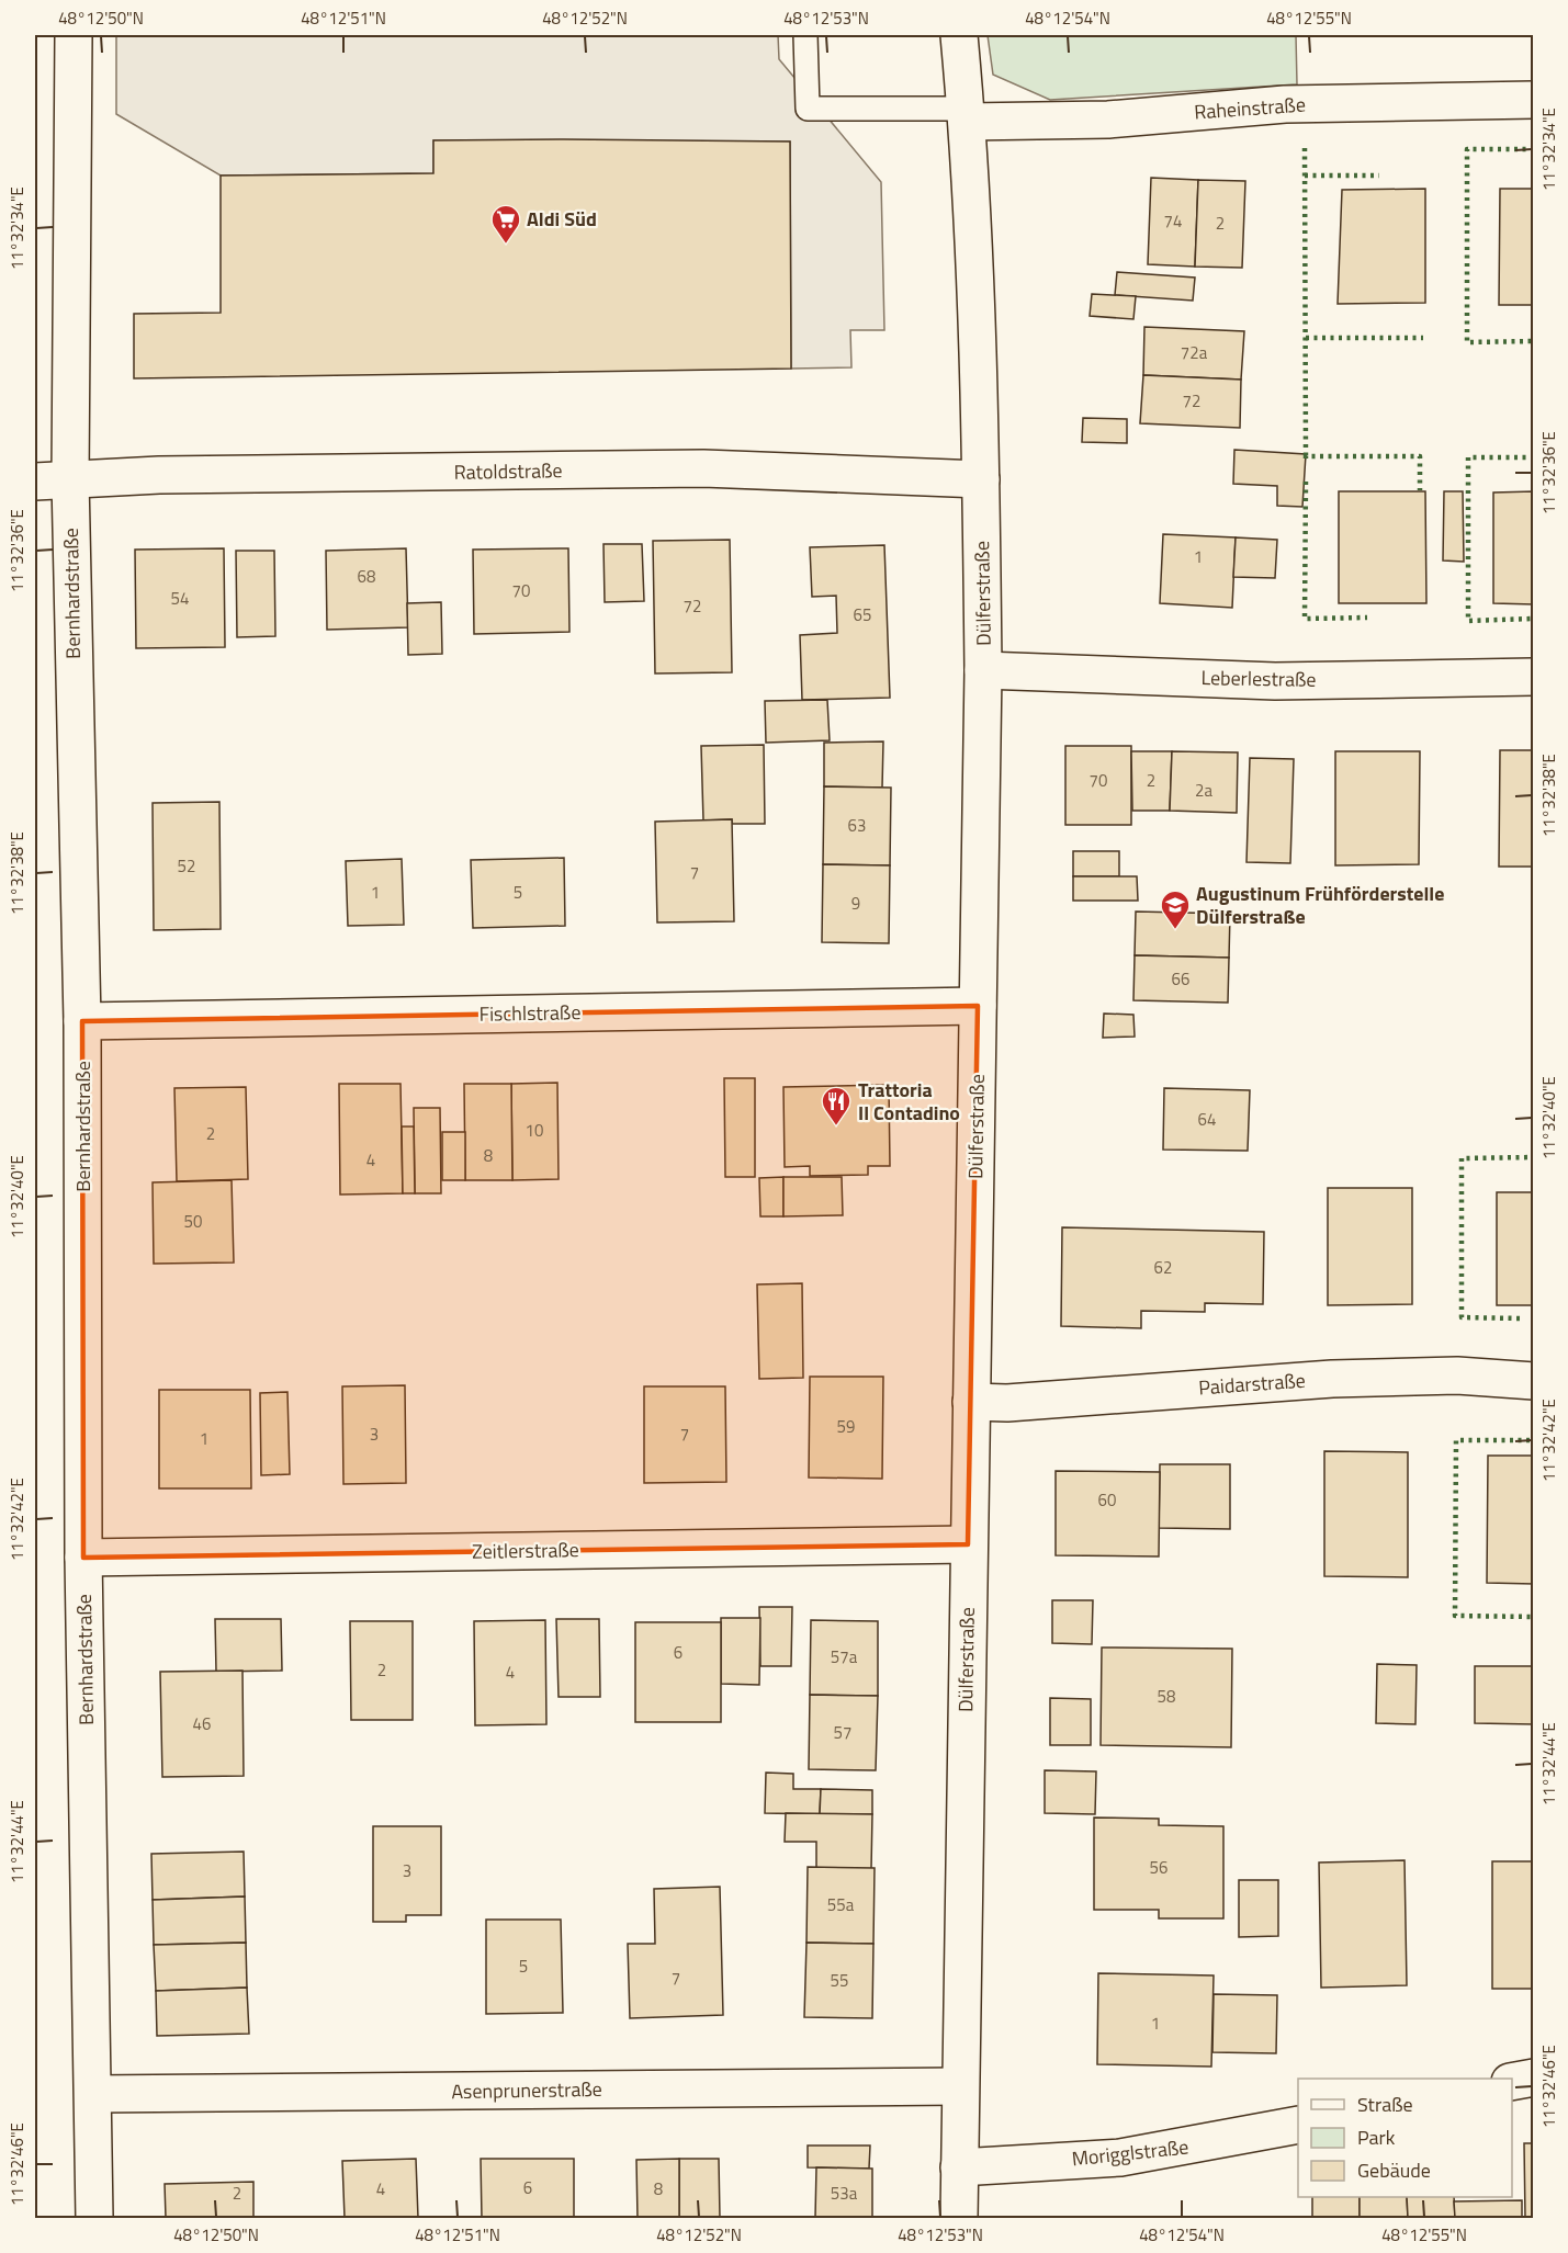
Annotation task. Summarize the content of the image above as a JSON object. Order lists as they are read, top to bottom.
{
  "streets": {
    "street": [
      "Raheinstraße",
      "Ratoldstraße",
      "Bernhardstraße",
      "Dülferstraße",
      "Leberlestraße",
      "Fischlstraße",
      "Paidarstraße",
      "Zeitlerstraße",
      "Asenprunerstraße",
      "Morigglstraße"
    ]
  },
  "crossings": [
    ["Raheinstraße", "Dülferstraße"],
    ["Ratoldstraße", "Bernhardstraße"],
    ["Ratoldstraße", "Dülferstraße"],
    ["Bernhardstraße", "Fischlstraße"],
    ["Bernhardstraße", "Zeitlerstraße"],
    ["Bernhardstraße", "Asenprunerstraße"],
    ["Dülferstraße", "Leberlestraße"],
    ["Dülferstraße", "Fischlstraße"],
    ["Dülferstraße", "Paidarstraße"],
    ["Dülferstraße", "Zeitlerstraße"],
    ["Dülferstraße", "Asenprunerstraße"],
    ["Dülferstraße", "Morigglstraße"]
  ],
  "places": {
    "supermarket": ["Aldi Süd"],
    "school or university": ["Augustinum Frühförderstelle Dülferstraße"],
    "restaurant": ["Trattoria Il Contadino"]
  },
  "house_numbers": [
    "74",
    "2",
    "72a",
    "72",
    "1",
    "68",
    "70",
    "54",
    "72",
    "65",
    "70",
    "2",
    "2a",
    "63",
    "52",
    "7",
    "1",
    "5",
    "9",
    "66",
    "64",
    "10",
    "2",
    "8",
    "4",
    "50",
    "62",
    "59",
    "3",
    "7",
    "1",
    "60",
    "6",
    "57a",
    "2",
    "4",
    "58",
    "46",
    "57",
    "56",
    "3",
    "55a",
    "5",
    "7",
    "55",
    "1",
    "6",
    "4",
    "8",
    "2",
    "53a"
  ],
  "legend": ["Straße", "Park", "Gebäude"],
  "coordinates": [
    "48°12'50\"N",
    "48°12'51\"N",
    "48°12'52\"N",
    "48°12'53\"N",
    "48°12'54\"N",
    "48°12'55\"N",
    "11°32'34\"E",
    "11°32'36\"E",
    "11°32'38\"E",
    "11°32'40\"E",
    "11°32'42\"E",
    "11°32'44\"E",
    "11°32'46\"E"
  ]
}
